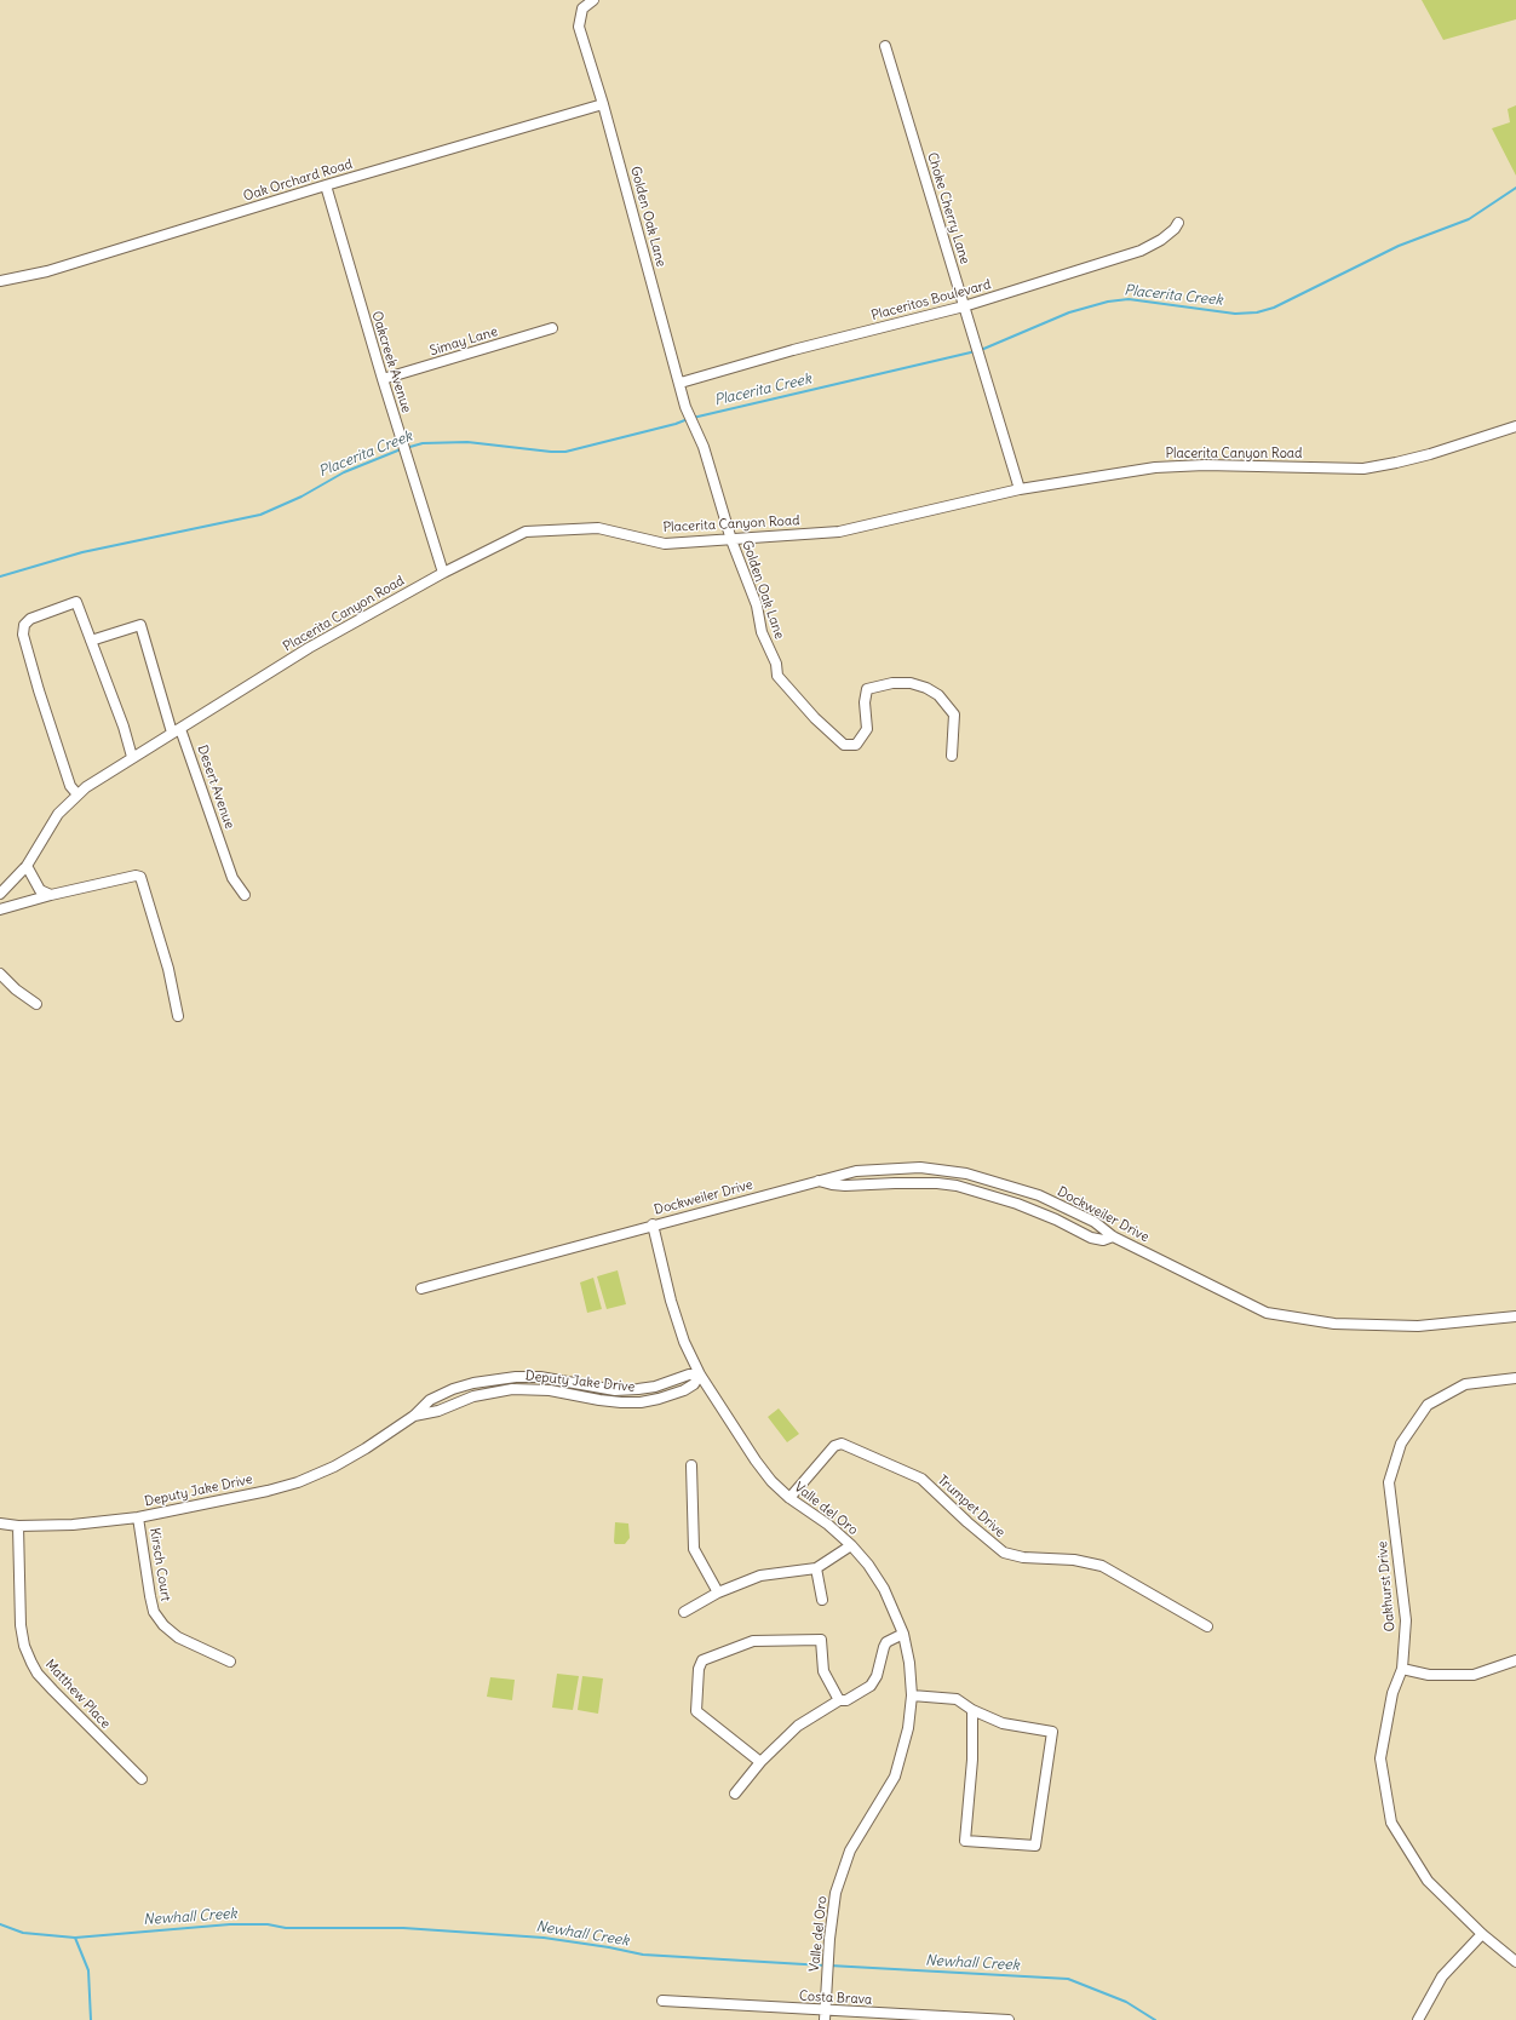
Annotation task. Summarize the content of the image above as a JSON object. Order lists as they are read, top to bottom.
{
  "streets": {
    "street": [
      "Oak Orchard Road",
      "Choke Cherry Lane",
      "Golden Oak Lane",
      "Placeritos Boulevard",
      "Simay Lane",
      "Oakcreek Avenue",
      "Placerita Canyon Road",
      "Desert Avenue",
      "Dockweiler Drive",
      "Deputy Jake Drive",
      "Trumpet Drive",
      "Valle del Oro",
      "Kirsch Court",
      "Oakhurst Drive",
      "Matthew Place",
      "Costa Brava"
    ]
  },
  "crossings": [
    ["Oak Orchard Road", "Golden Oak Lane"],
    ["Oak Orchard Road", "Oakcreek Avenue"],
    ["Choke Cherry Lane", "Placeritos Boulevard"],
    ["Choke Cherry Lane", "Placerita Canyon Road"],
    ["Golden Oak Lane", "Placeritos Boulevard"],
    ["Golden Oak Lane", "Placerita Canyon Road"],
    ["Simay Lane", "Oakcreek Avenue"],
    ["Oakcreek Avenue", "Placerita Canyon Road"],
    ["Placerita Canyon Road", "Desert Avenue"],
    ["Dockweiler Drive", "Valle del Oro"],
    ["Deputy Jake Drive", "Valle del Oro"],
    ["Deputy Jake Drive", "Kirsch Court"],
    ["Deputy Jake Drive", "Matthew Place"],
    ["Trumpet Drive", "Valle del Oro"],
    ["Valle del Oro", "Costa Brava"]
  ],
  "water": ["Placerita Creek", "Newhall Creek"]
}
